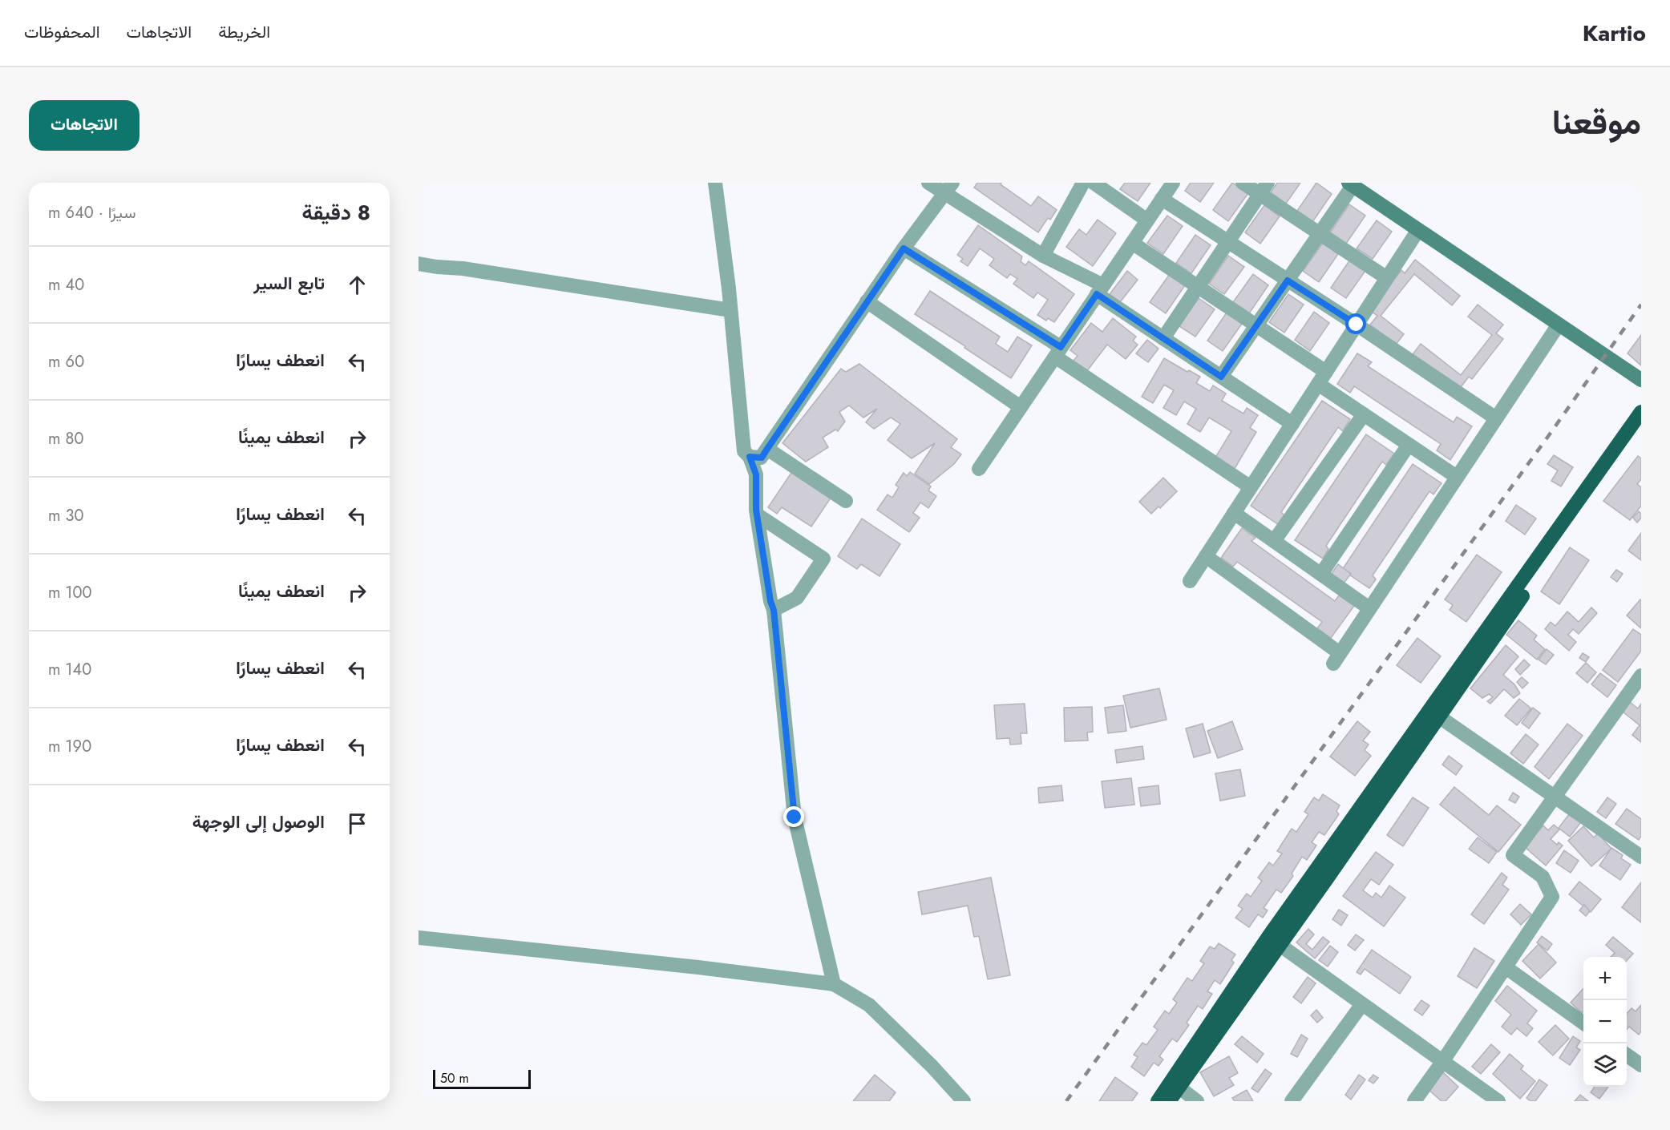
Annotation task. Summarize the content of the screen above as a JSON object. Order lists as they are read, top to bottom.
{
  "scale_bar": "50 m",
  "page": {
    "header": "Kartio",
    "nav": ["الخريطة", "الاتجاهات", "المحفوظات"],
    "title": "موقعنا",
    "buttons": "الاتجاهات",
    "heading": ["8 دقيقة", "سيرًا · 640 m"],
    "list": [
      ["تابع السير", "40 m"],
      ["انعطف يسارًا", "60 m"],
      ["انعطف يمينًا", "80 m"],
      ["انعطف يسارًا", "30 m"],
      ["انعطف يمينًا", "100 m"],
      ["انعطف يسارًا", "140 m"],
      ["انعطف يسارًا", "190 m"],
      "الوصول إلى الوجهة"
    ],
    "map_buttons": ["+", "−"],
    "scale": "50 m"
  }
}
